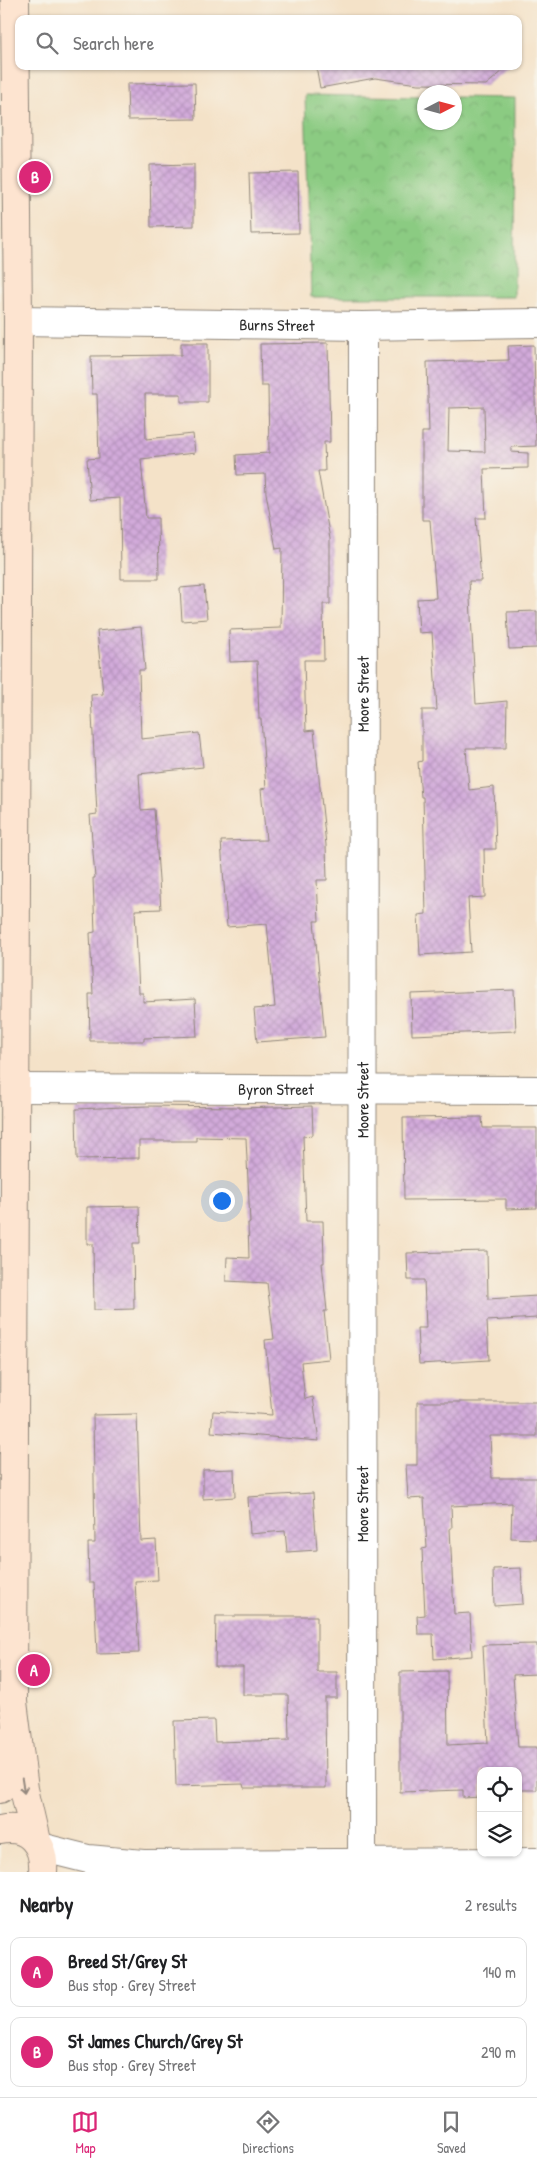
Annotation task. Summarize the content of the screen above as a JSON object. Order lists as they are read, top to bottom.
{
  "streets": {
    "street": ["Burns Street", "Moore Street", "Byron Street"]
  },
  "crossings": [
    ["Burns Street", "Moore Street"],
    ["Moore Street", "Byron Street"]
  ],
  "north": "right",
  "page": {
    "search": "Search here",
    "pins": ["B", "A"],
    "heading": ["Nearby", "2 results"],
    "list": [
      {
        "mark": "A",
        "name": "Breed St/Grey St",
        "note": "Bus stop · Grey Street",
        "value": "140 m"
      },
      {
        "mark": "B",
        "name": "St James Church/Grey St",
        "note": "Bus stop · Grey Street",
        "value": "290 m"
      }
    ],
    "nav": ["Map", "Directions", "Saved"]
  }
}
